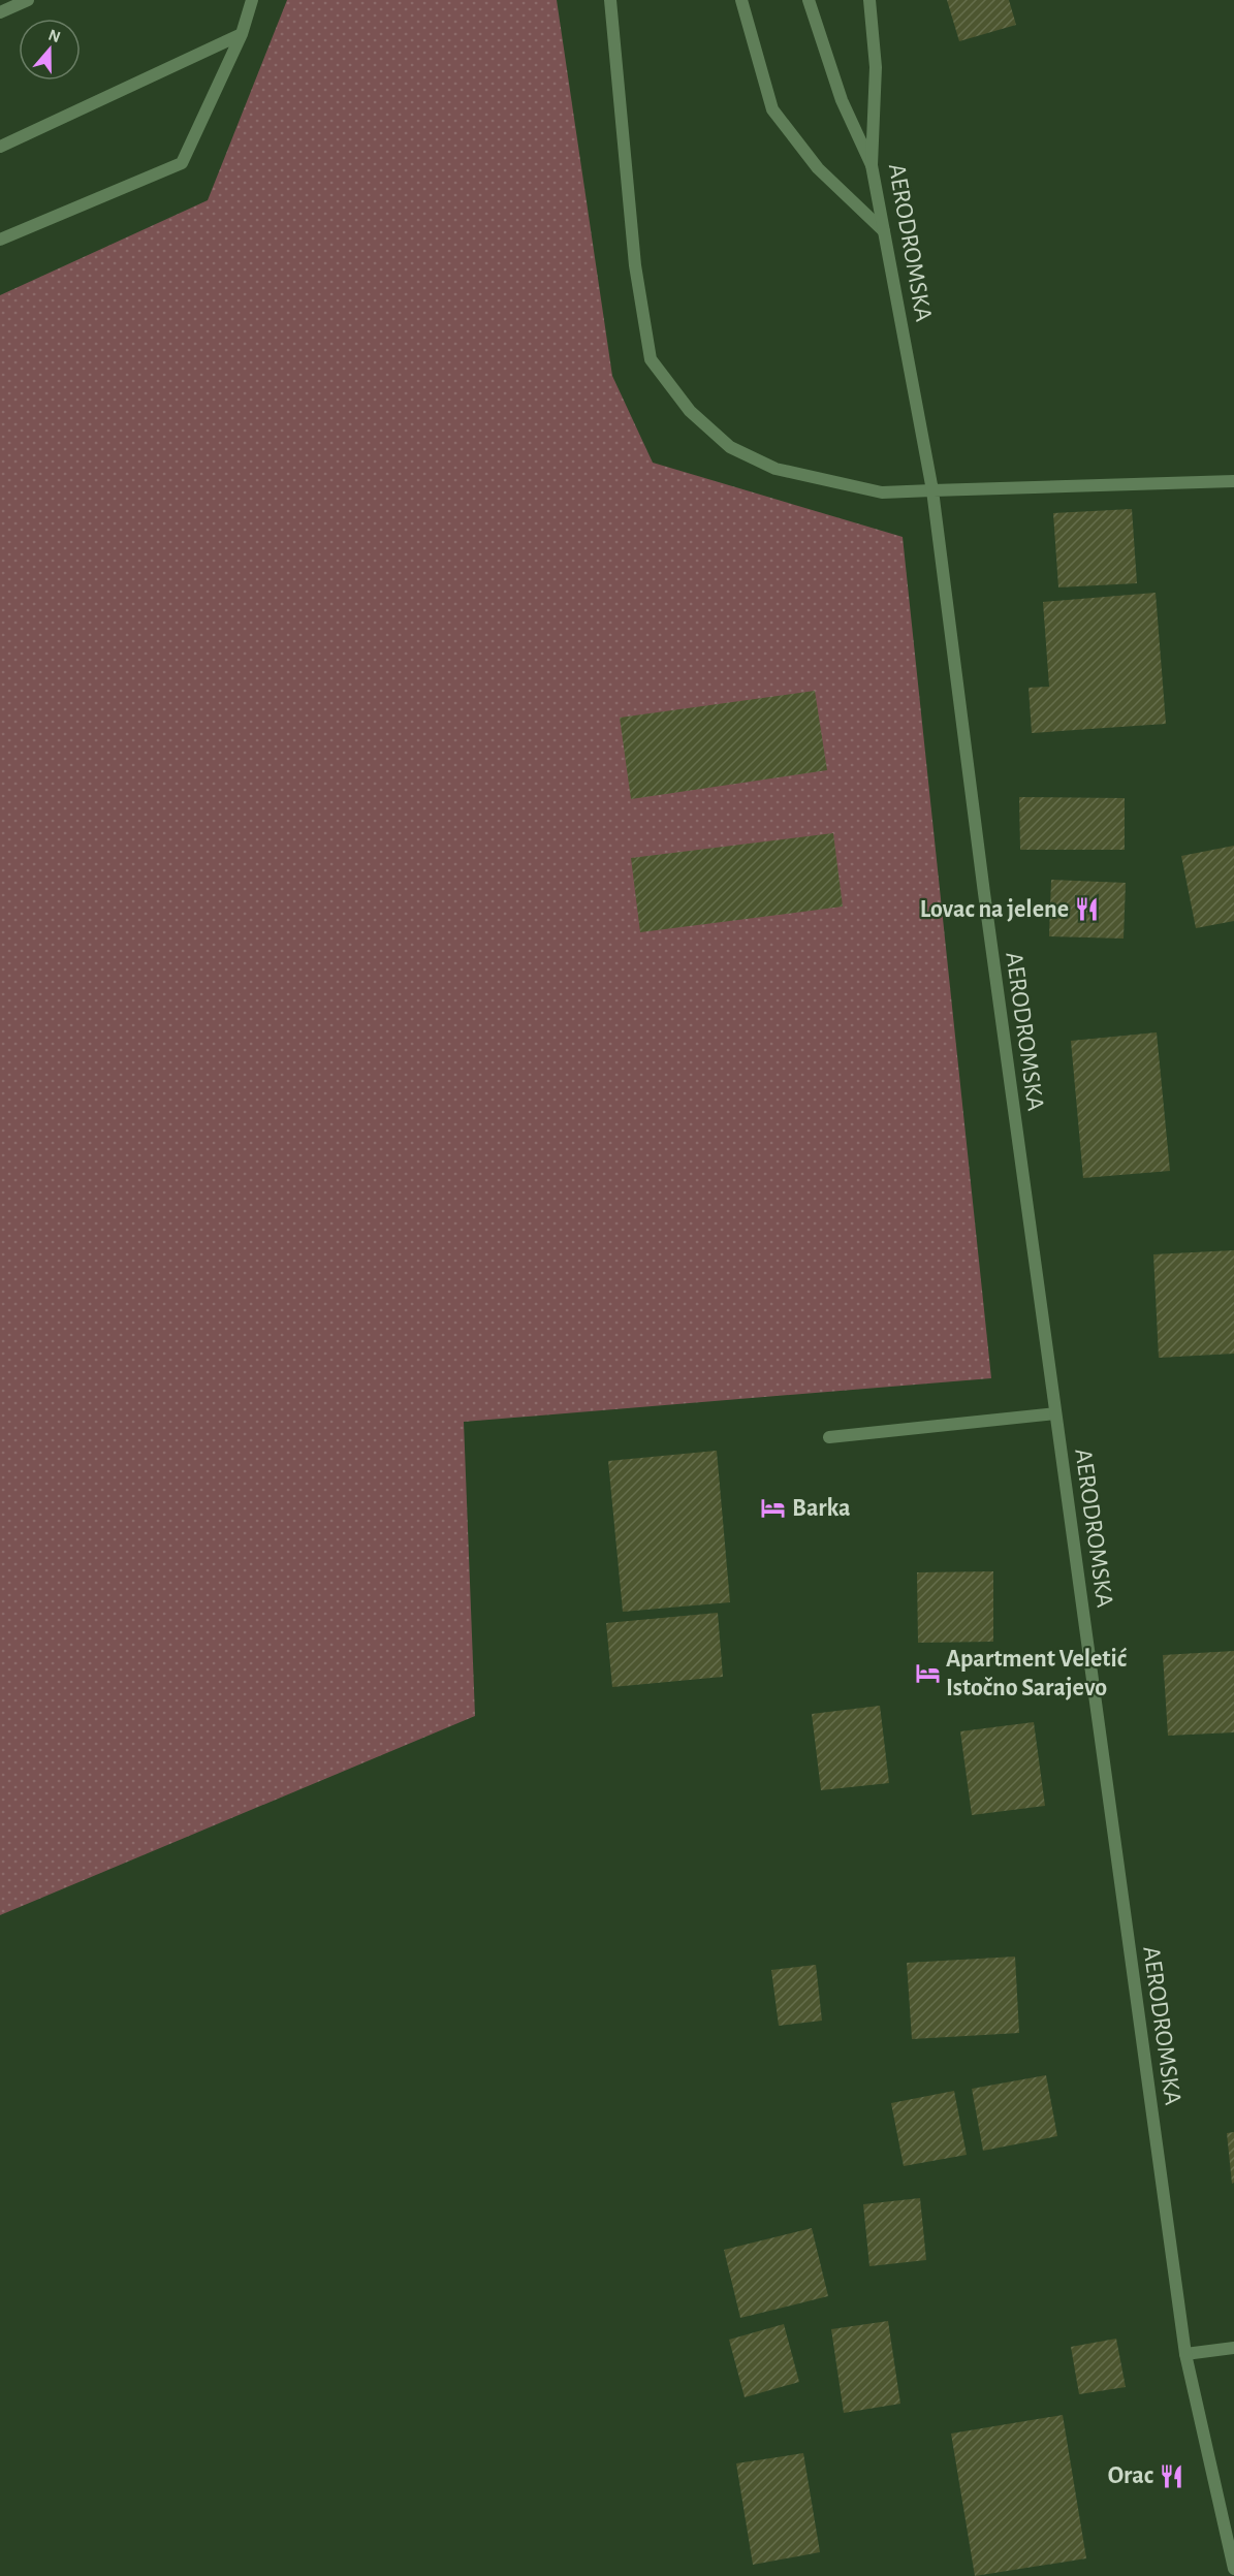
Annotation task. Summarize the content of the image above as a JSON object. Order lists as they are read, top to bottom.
{
  "streets": {
    "street": ["AERODROMSKA"]
  },
  "places": {
    "restaurant": ["Lovac na jelene", "Orac"],
    "hotel": ["Barka", "Apartment Veletić Istočno Sarajevo"]
  },
  "north": "top"
}
